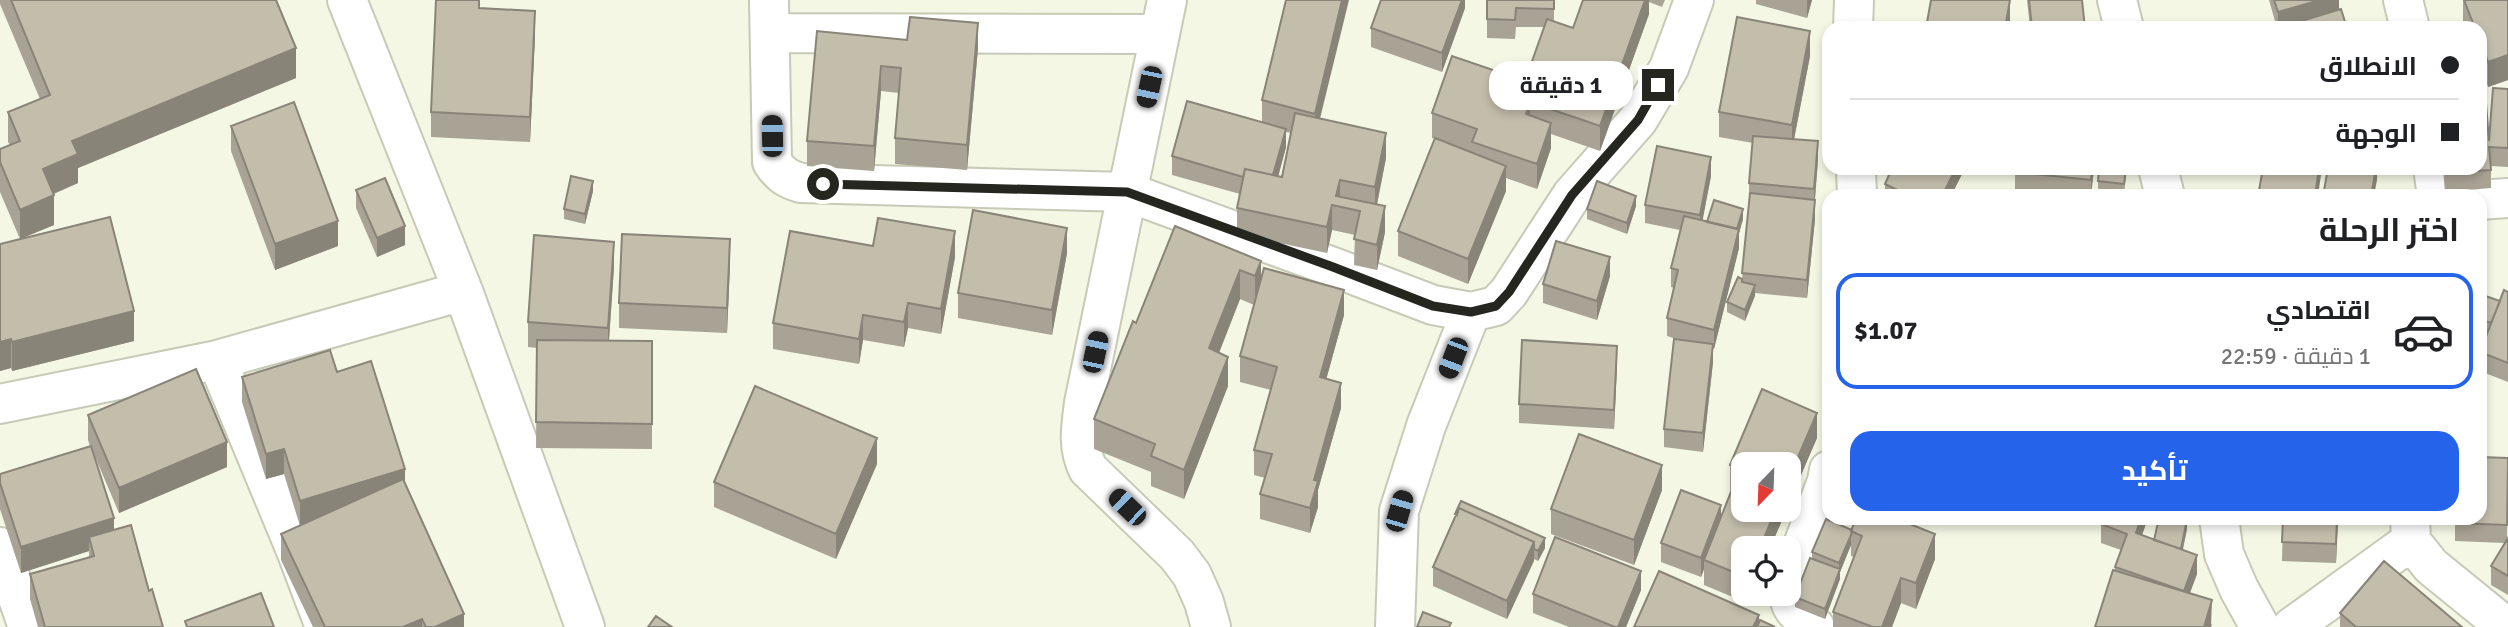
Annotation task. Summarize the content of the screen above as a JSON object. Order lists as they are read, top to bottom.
{
  "north": "bottom left",
  "page": {
    "banner": ["الانطلاق", "الوجهة"],
    "bubble": "1 دقيقة",
    "heading": "اختر الرحلة",
    "list": [
      {
        "name": "اقتصادي",
        "note": "1 دقيقة · 22:59",
        "value": "$1.07"
      }
    ],
    "buttons": "تأكيد"
  }
}
